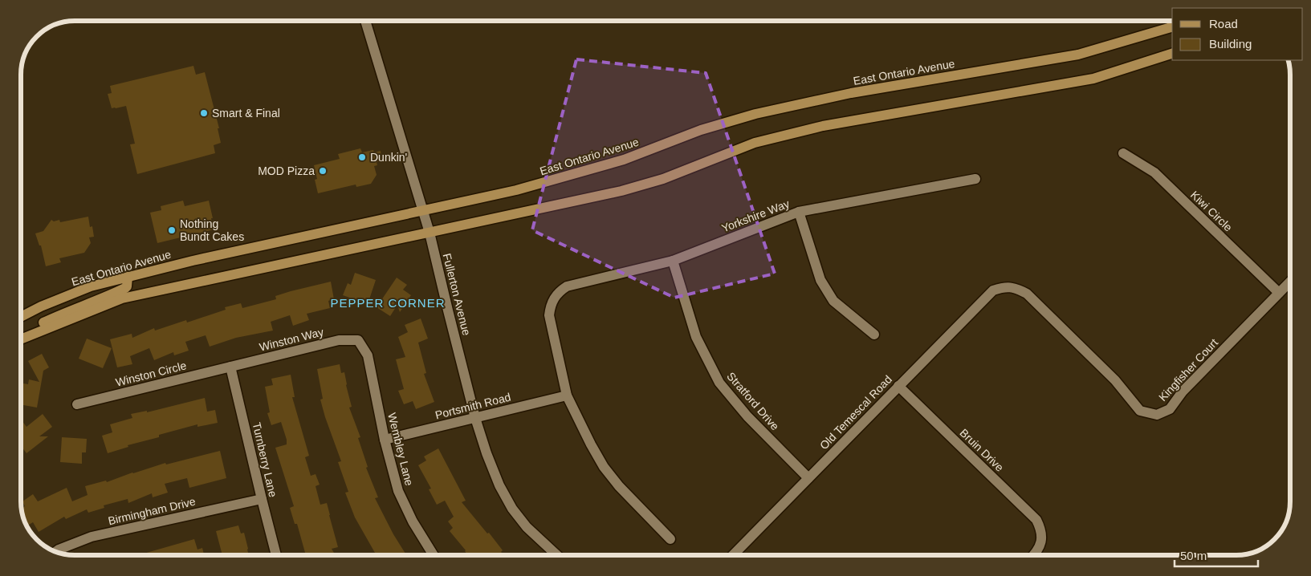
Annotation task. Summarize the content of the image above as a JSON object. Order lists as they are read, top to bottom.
{
  "streets": {
    "main road": ["East Ontario Avenue"],
    "street": [
      "Kiwi Circle",
      "Yorkshire Way",
      "Fullerton Avenue",
      "Winston Way",
      "Kingfisher Court",
      "Winston Circle",
      "Stratford Drive",
      "Portsmith Road",
      "Old Temescal Road",
      "Wembley Lane",
      "Bruin Drive",
      "Turnberry Lane",
      "Birmingham Drive"
    ]
  },
  "crossings": [
    ["East Ontario Avenue", "Fullerton Avenue"],
    ["Kiwi Circle", "Kingfisher Court"],
    ["Yorkshire Way", "Stratford Drive"],
    ["Yorkshire Way", "Portsmith Road"],
    ["Fullerton Avenue", "Portsmith Road"],
    ["Winston Way", "Winston Circle"],
    ["Winston Way", "Wembley Lane"],
    ["Winston Way", "Turnberry Lane"],
    ["Kingfisher Court", "Old Temescal Road"],
    ["Winston Circle", "Turnberry Lane"],
    ["Stratford Drive", "Old Temescal Road"],
    ["Portsmith Road", "Wembley Lane"],
    ["Old Temescal Road", "Bruin Drive"],
    ["Turnberry Lane", "Birmingham Drive"]
  ],
  "districts": ["PEPPER CORNER"],
  "places": [
    "Smart & Final",
    "Dunkin'",
    "MOD Pizza",
    "Nothing Bundt Cakes"
  ],
  "legend": ["Road", "Building"],
  "scale_bar": "50 m"
}
